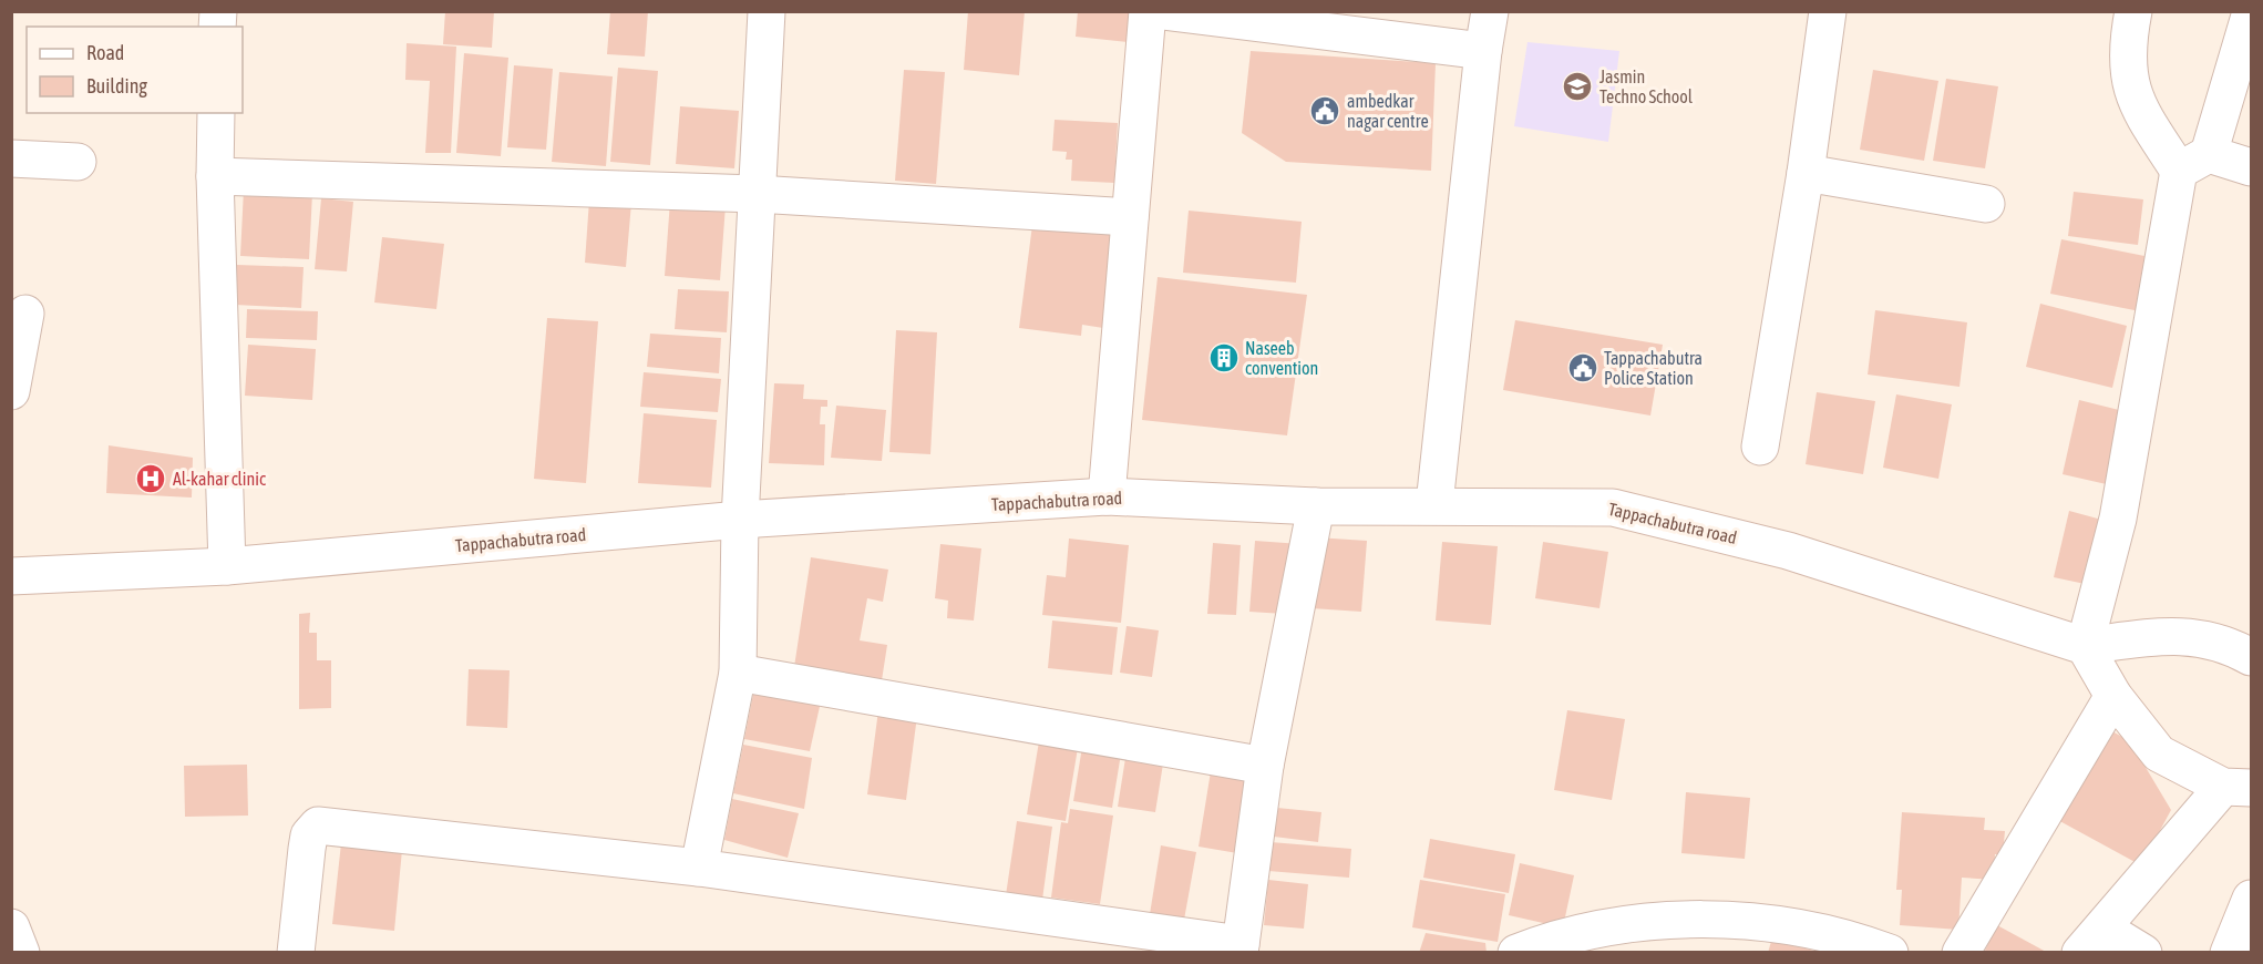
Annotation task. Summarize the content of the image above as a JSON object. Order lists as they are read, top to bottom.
{
  "streets": {
    "street": ["Tappachabutra road"]
  },
  "places": {
    "school or university": ["Jasmin Techno School"],
    "public building": ["ambedkar nagar centre", "Tappachabutra Police Station"],
    "building": ["Naseeb convention"],
    "hospital": ["Al-kahar clinic"]
  },
  "legend": ["Road", "Building"]
}
